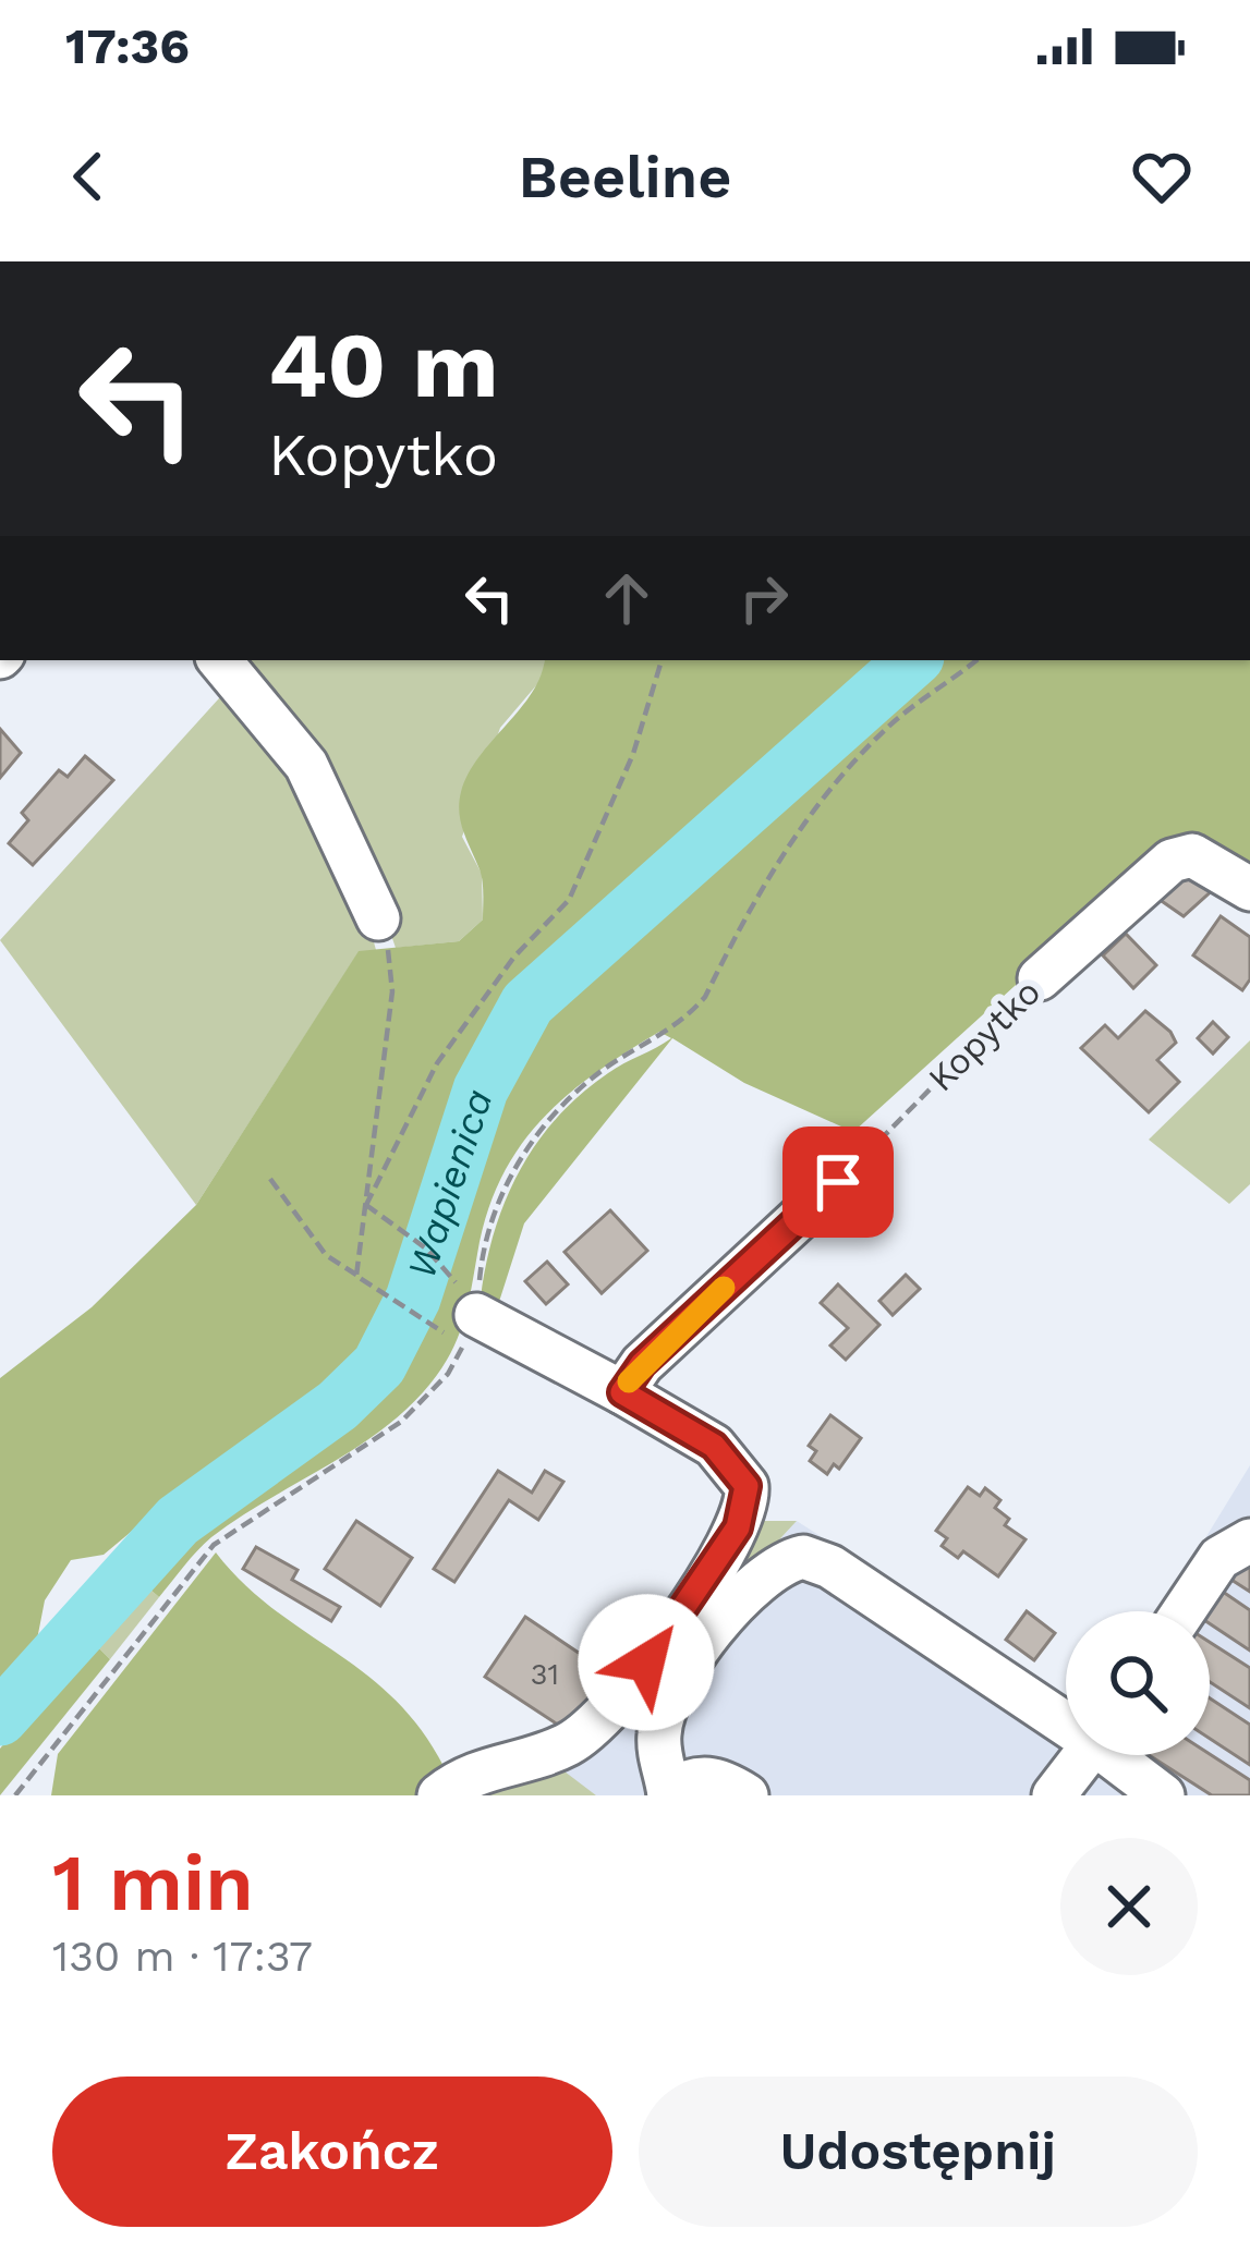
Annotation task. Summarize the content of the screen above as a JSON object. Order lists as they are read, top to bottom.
{
  "streets": {
    "street": ["Kopytko"]
  },
  "water": ["Wapienica"],
  "house_numbers": ["31"],
  "page": {
    "status": "17:36",
    "header": "Beeline",
    "turn": ["40 m", "Kopytko"],
    "heading": ["1 min", "130 m · 17:37"],
    "buttons": ["Zakończ", "Udostępnij"]
  }
}
